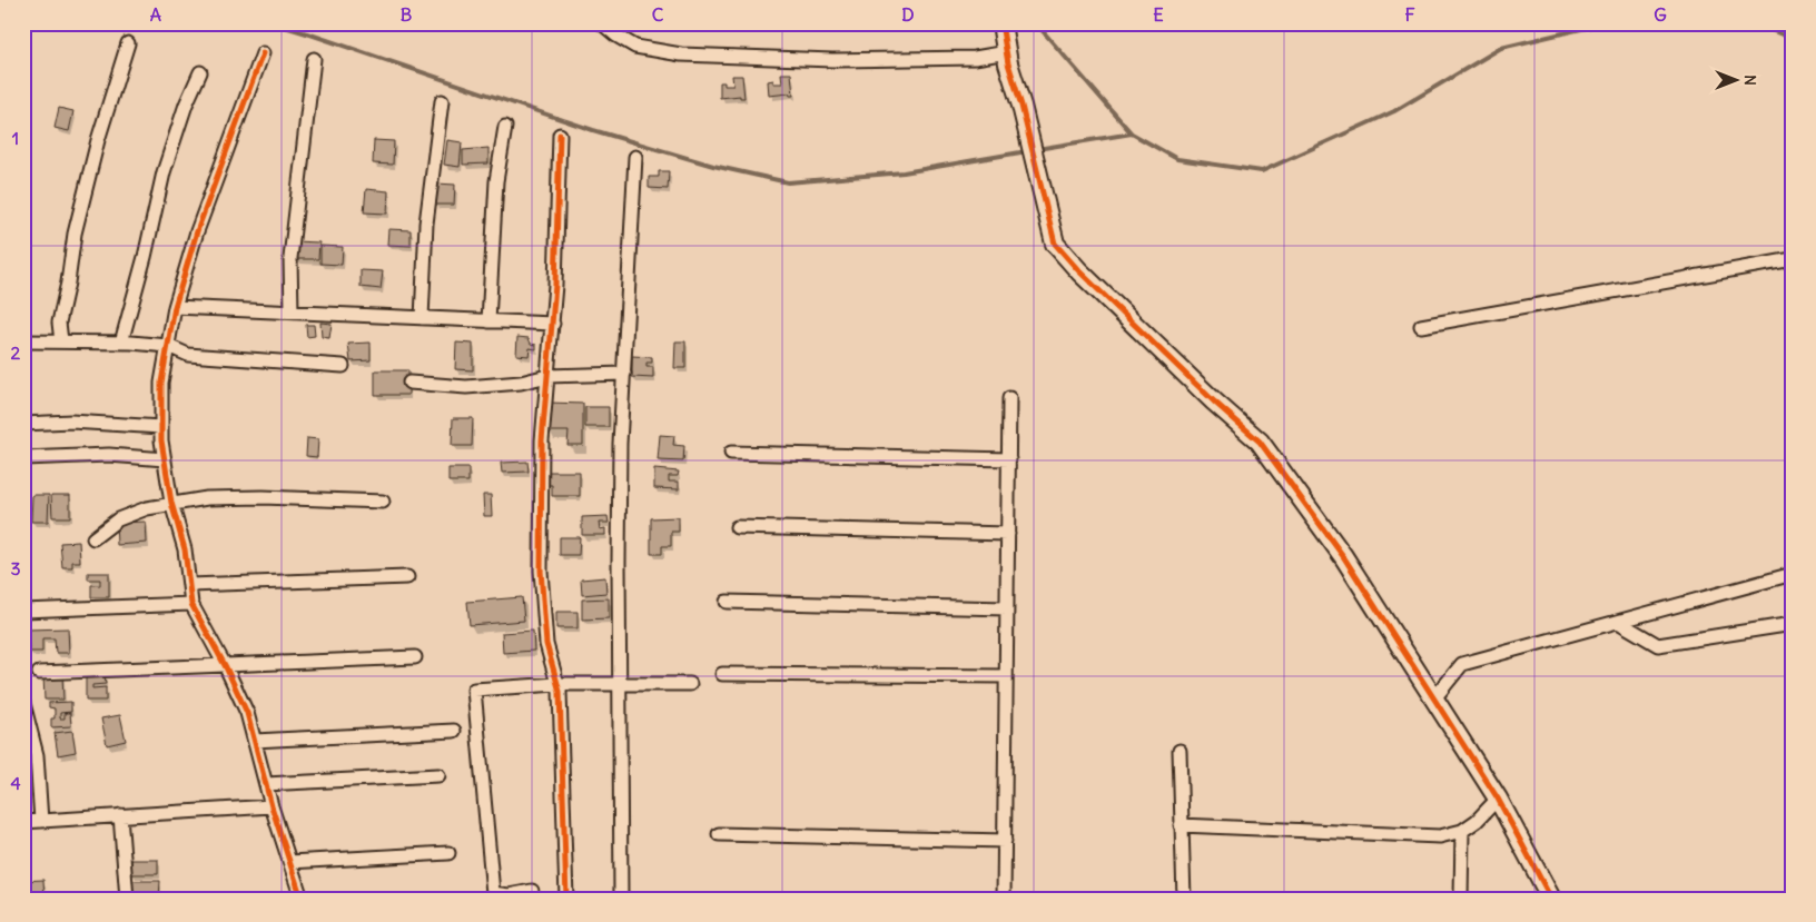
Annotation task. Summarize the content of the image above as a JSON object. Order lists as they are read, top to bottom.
{
  "north": "right",
  "grid": {
    "columns": [
      "A",
      "B",
      "C",
      "D",
      "E",
      "F",
      "G"
    ],
    "rows": [
      "1",
      "2",
      "3",
      "4"
    ]
  }
}
